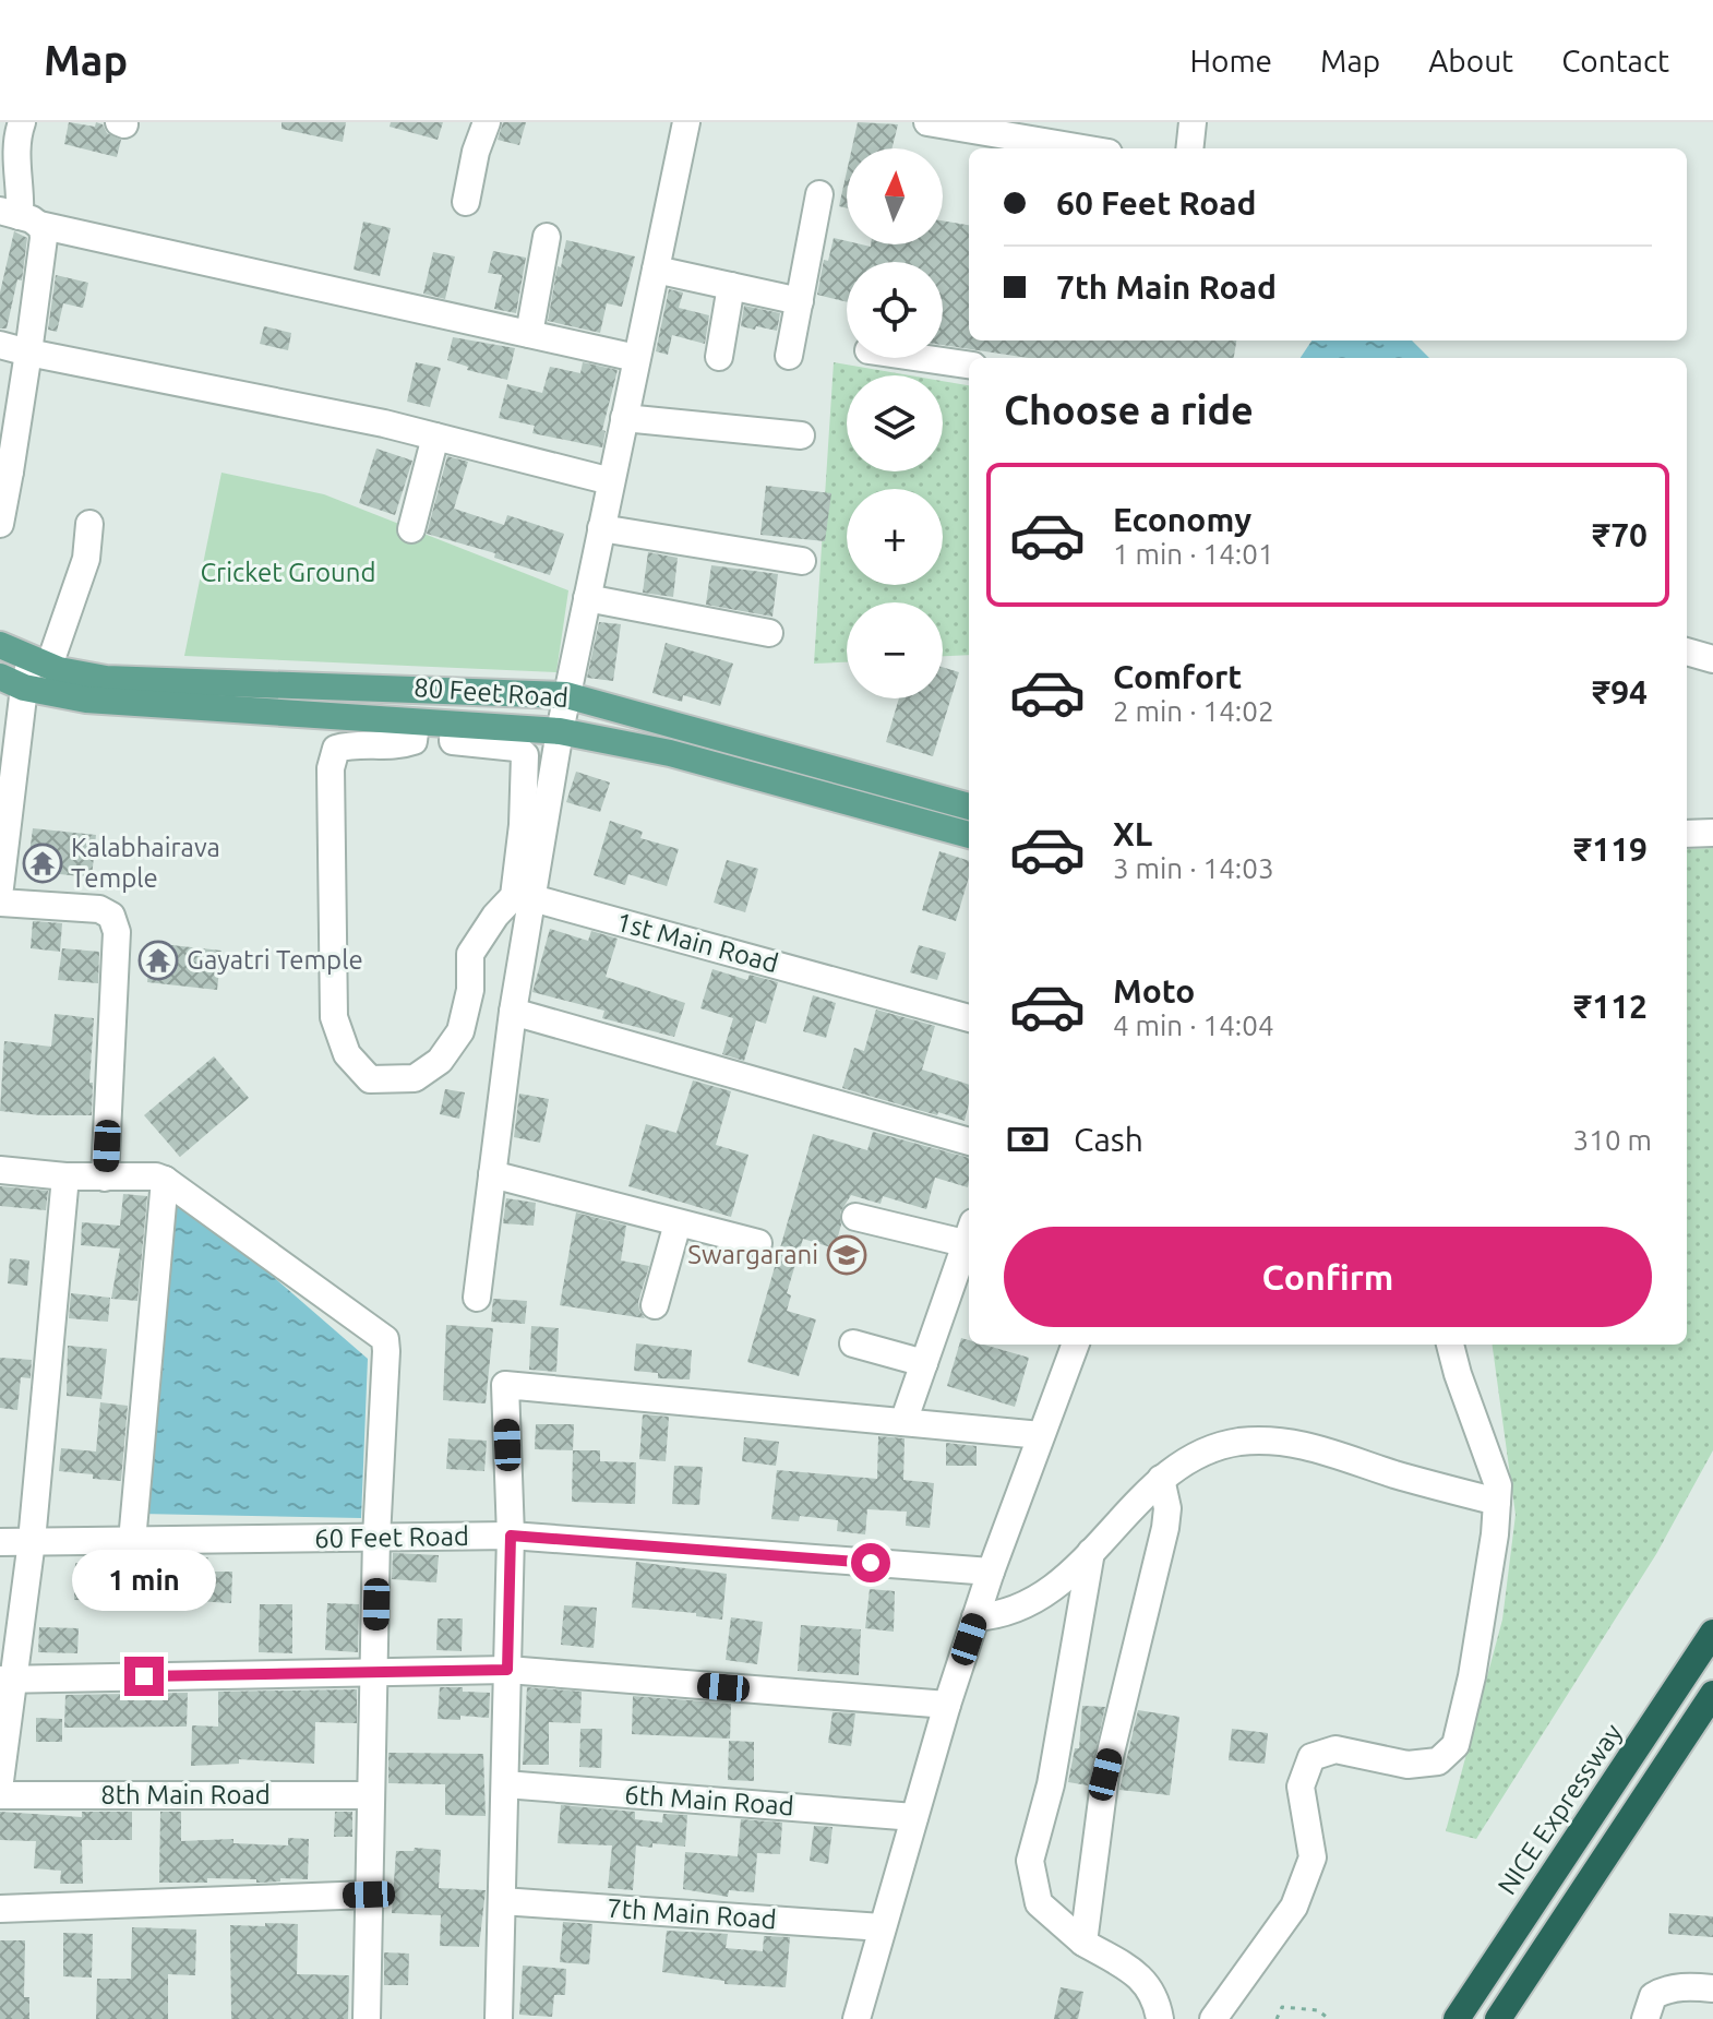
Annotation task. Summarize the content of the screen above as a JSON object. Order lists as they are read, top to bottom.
{
  "streets": {
    "highway": ["NICE Expressway"],
    "main road": ["80 Feet Road"],
    "street": [
      "1st Main Road",
      "60 Feet Road",
      "8th Main Road",
      "6th Main Road",
      "7th Main Road"
    ]
  },
  "parks": ["Cricket Ground"],
  "places": {
    "temple": ["Kalabhairava Temple", "Gayatri Temple"],
    "school or university": ["Swargarani"]
  },
  "north": "top",
  "page": {
    "header": "Map",
    "nav": [
      "Home",
      "Map",
      "About",
      "Contact"
    ],
    "map_buttons": ["+", "−"],
    "banner": ["60 Feet Road", "7th Main Road"],
    "heading": "Choose a ride",
    "list": [
      {
        "name": "Economy",
        "note": "1 min · 14:01",
        "value": "₹70"
      },
      {
        "name": "Comfort",
        "note": "2 min · 14:02",
        "value": "₹94"
      },
      {
        "name": "XL",
        "note": "3 min · 14:03",
        "value": "₹119"
      },
      {
        "name": "Moto",
        "note": "4 min · 14:04",
        "value": "₹112"
      }
    ],
    "pay": ["Cash", "310 m"],
    "buttons": "Confirm",
    "bubble": "1 min"
  }
}
